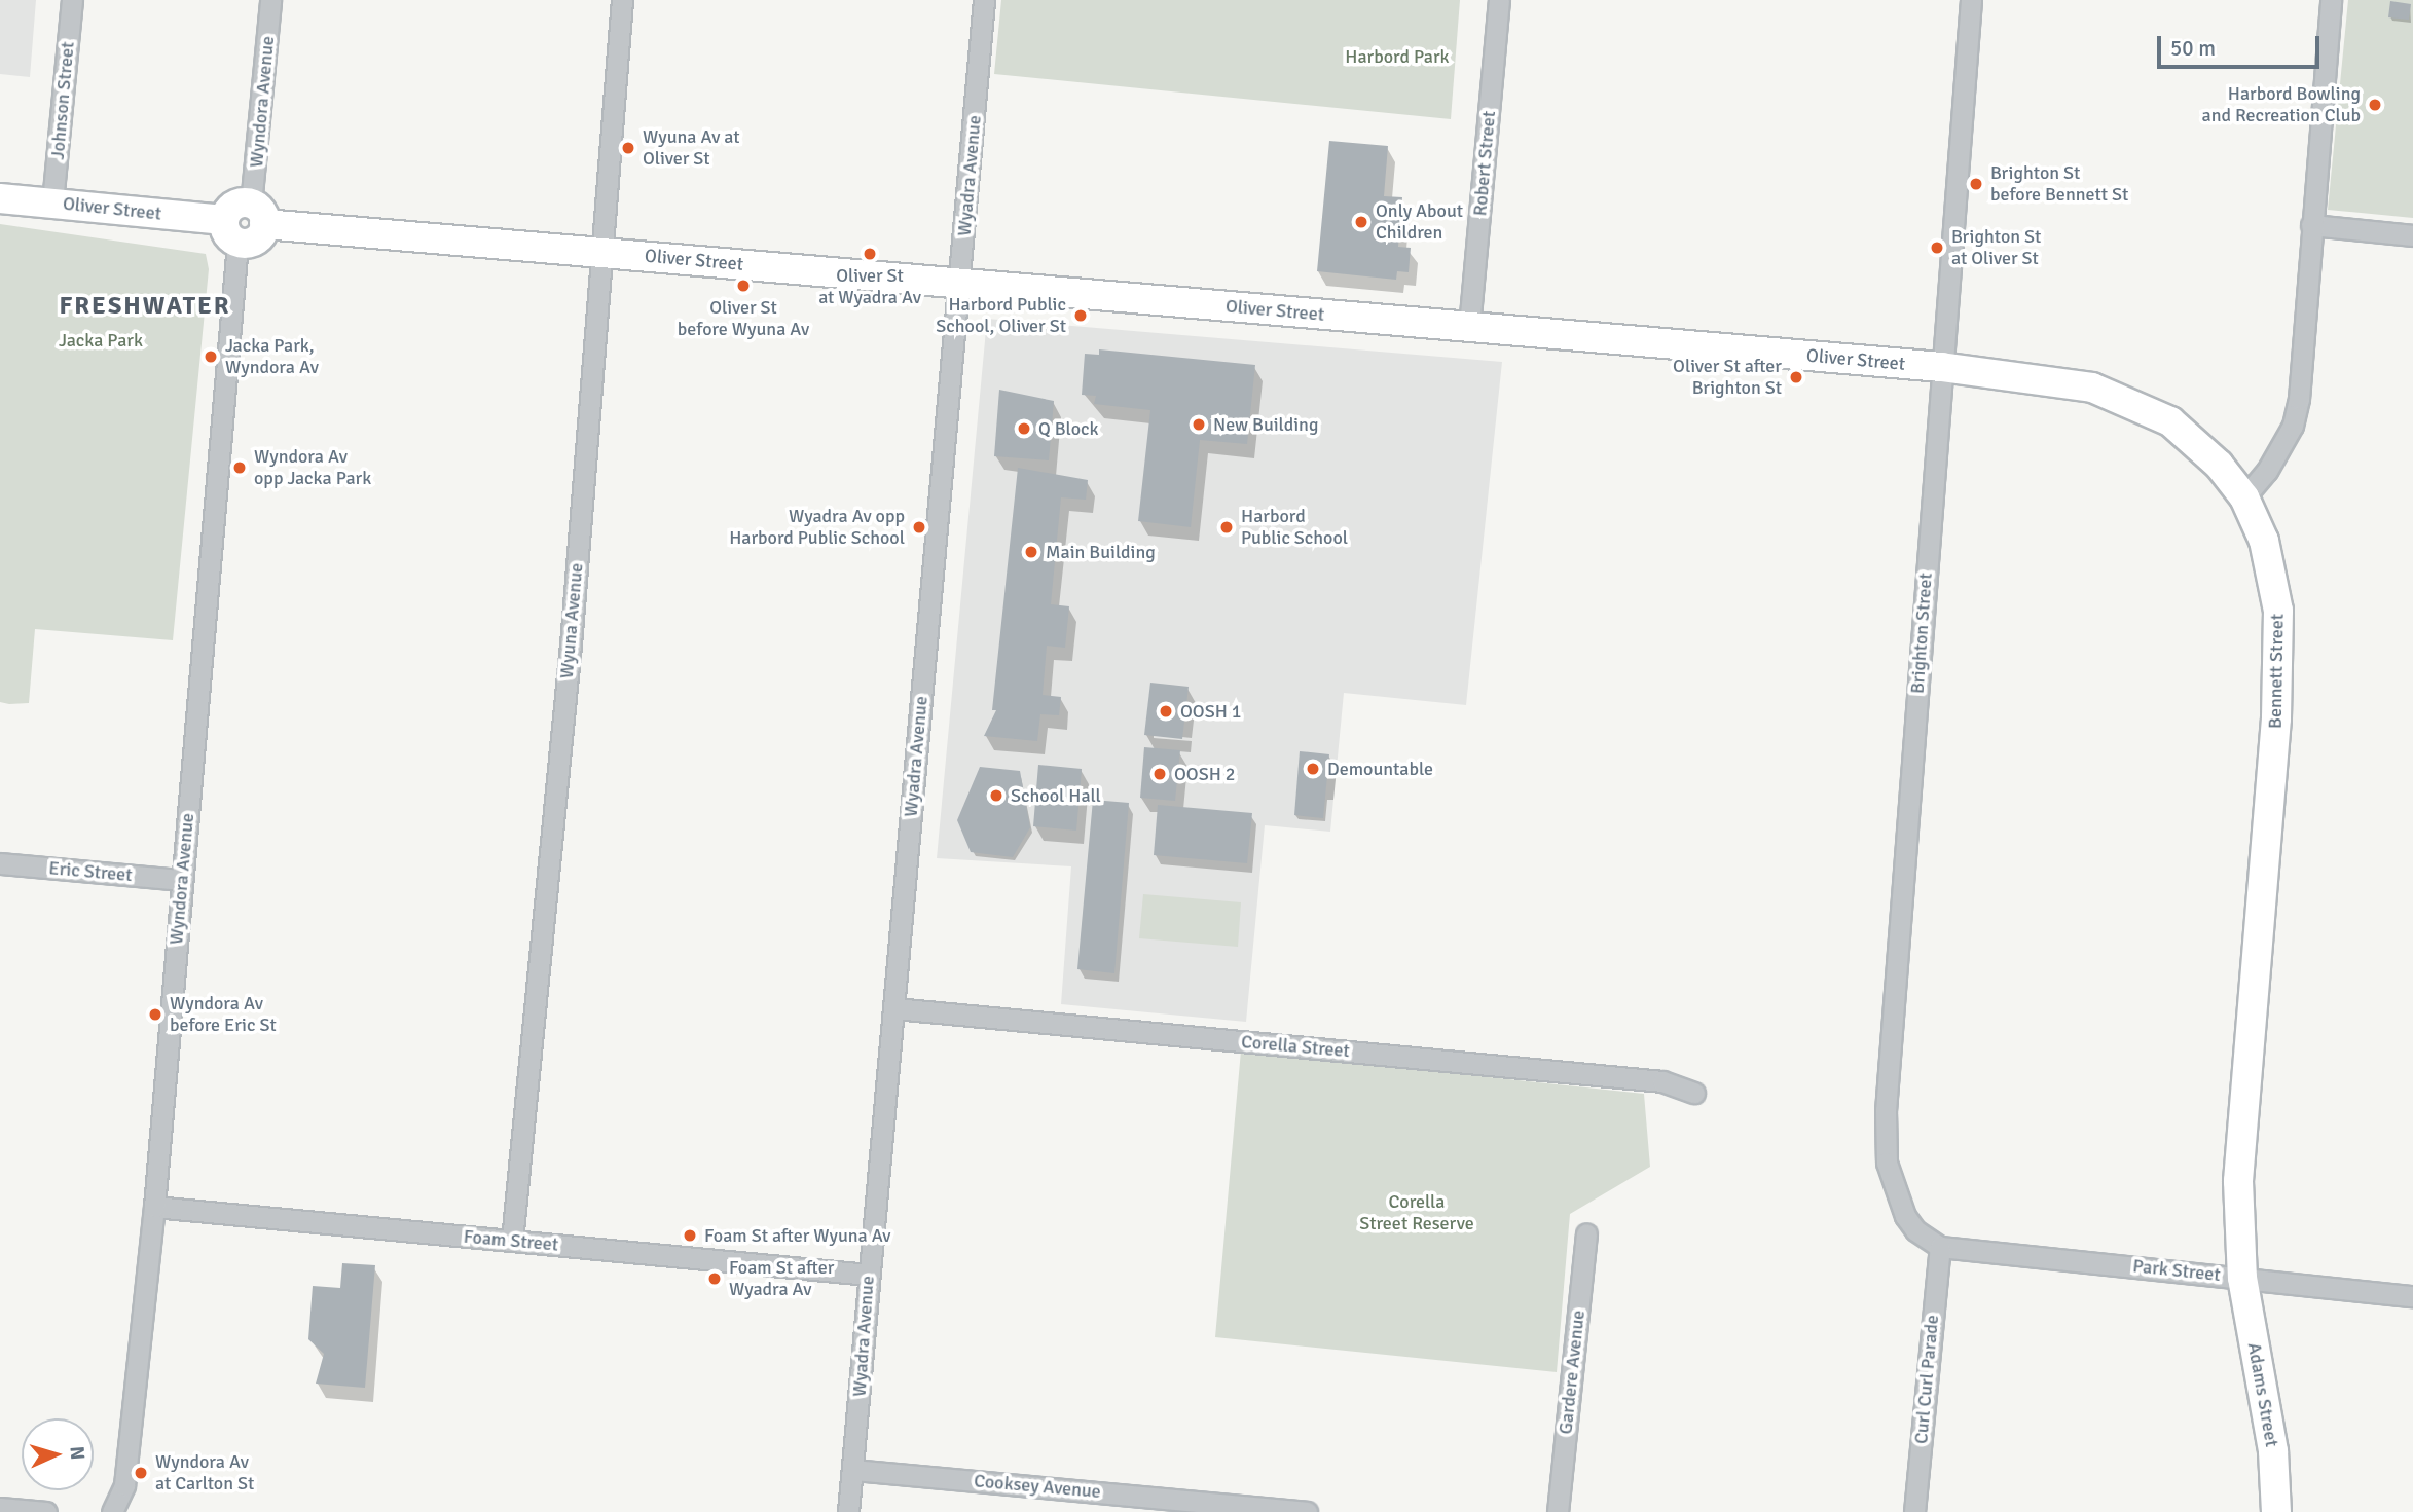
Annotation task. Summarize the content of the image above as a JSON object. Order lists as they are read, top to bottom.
{
  "streets": {
    "main road": ["Oliver Street", "Bennett Street", "Adams Street"],
    "street": [
      "Johnson Street",
      "Wyndora Avenue",
      "Robert Street",
      "Wyadra Avenue",
      "Wyuna Avenue",
      "Brighton Street",
      "Eric Street",
      "Corella Street",
      "Foam Street",
      "Park Street",
      "Gardere Avenue",
      "Curl Curl Parade",
      "Cooksey Avenue"
    ]
  },
  "crossings": [
    ["Johnson Street", "Oliver Street"],
    ["Wyndora Avenue", "Oliver Street"],
    ["Wyndora Avenue", "Eric Street"],
    ["Wyndora Avenue", "Foam Street"],
    ["Robert Street", "Oliver Street"],
    ["Wyadra Avenue", "Oliver Street"],
    ["Wyadra Avenue", "Corella Street"],
    ["Wyadra Avenue", "Foam Street"],
    ["Wyadra Avenue", "Cooksey Avenue"],
    ["Oliver Street", "Wyuna Avenue"],
    ["Oliver Street", "Brighton Street"],
    ["Oliver Street", "Bennett Street"],
    ["Wyuna Avenue", "Foam Street"],
    ["Brighton Street", "Park Street"],
    ["Brighton Street", "Curl Curl Parade"],
    ["Bennett Street", "Park Street"],
    ["Bennett Street", "Adams Street"],
    ["Park Street", "Curl Curl Parade"],
    ["Park Street", "Adams Street"]
  ],
  "districts": ["FRESHWATER"],
  "parks": ["Harbord Park", "Jacka Park", "Corella Street Reserve"],
  "places": [
    "Harbord Bowling and Recreation Club",
    "Wyuna Av at Oliver St",
    "Brighton St before Bennett St",
    "Only About Children",
    "Brighton St at Oliver St",
    "Oliver St at Wyadra Av",
    "Oliver St before Wyuna Av",
    "Harbord Public School, Oliver St",
    "Jacka Park, Wyndora Av",
    "Oliver St after Brighton St",
    "New Building",
    "Q Block",
    "Wyndora Av opp Jacka Park",
    "Wyadra Av opp Harbord Public School",
    "Harbord Public School",
    "Main Building",
    "OOSH 1",
    "Demountable",
    "OOSH 2",
    "School Hall",
    "Wyndora Av before Eric St",
    "Foam St after Wyuna Av",
    "Foam St after Wyadra Av",
    "Wyndora Av at Carlton St"
  ],
  "scale_bar": "50 m",
  "north": "right"
}
